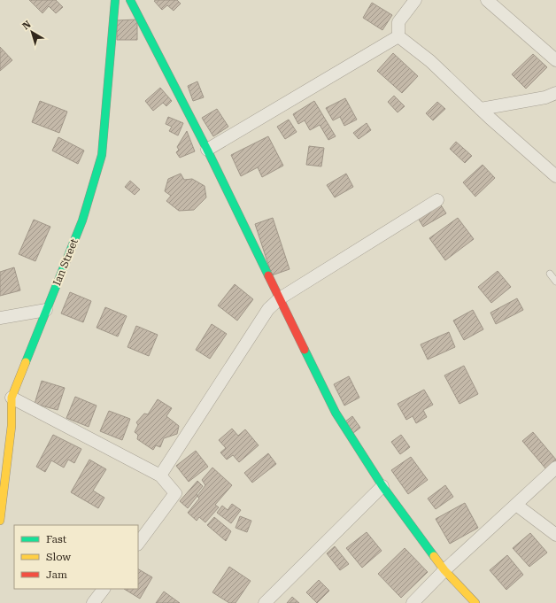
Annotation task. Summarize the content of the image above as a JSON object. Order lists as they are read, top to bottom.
{
  "streets": {
    "street": ["Ian Street"]
  },
  "legend": ["Fast", "Slow", "Jam"],
  "north": "top left"
}
